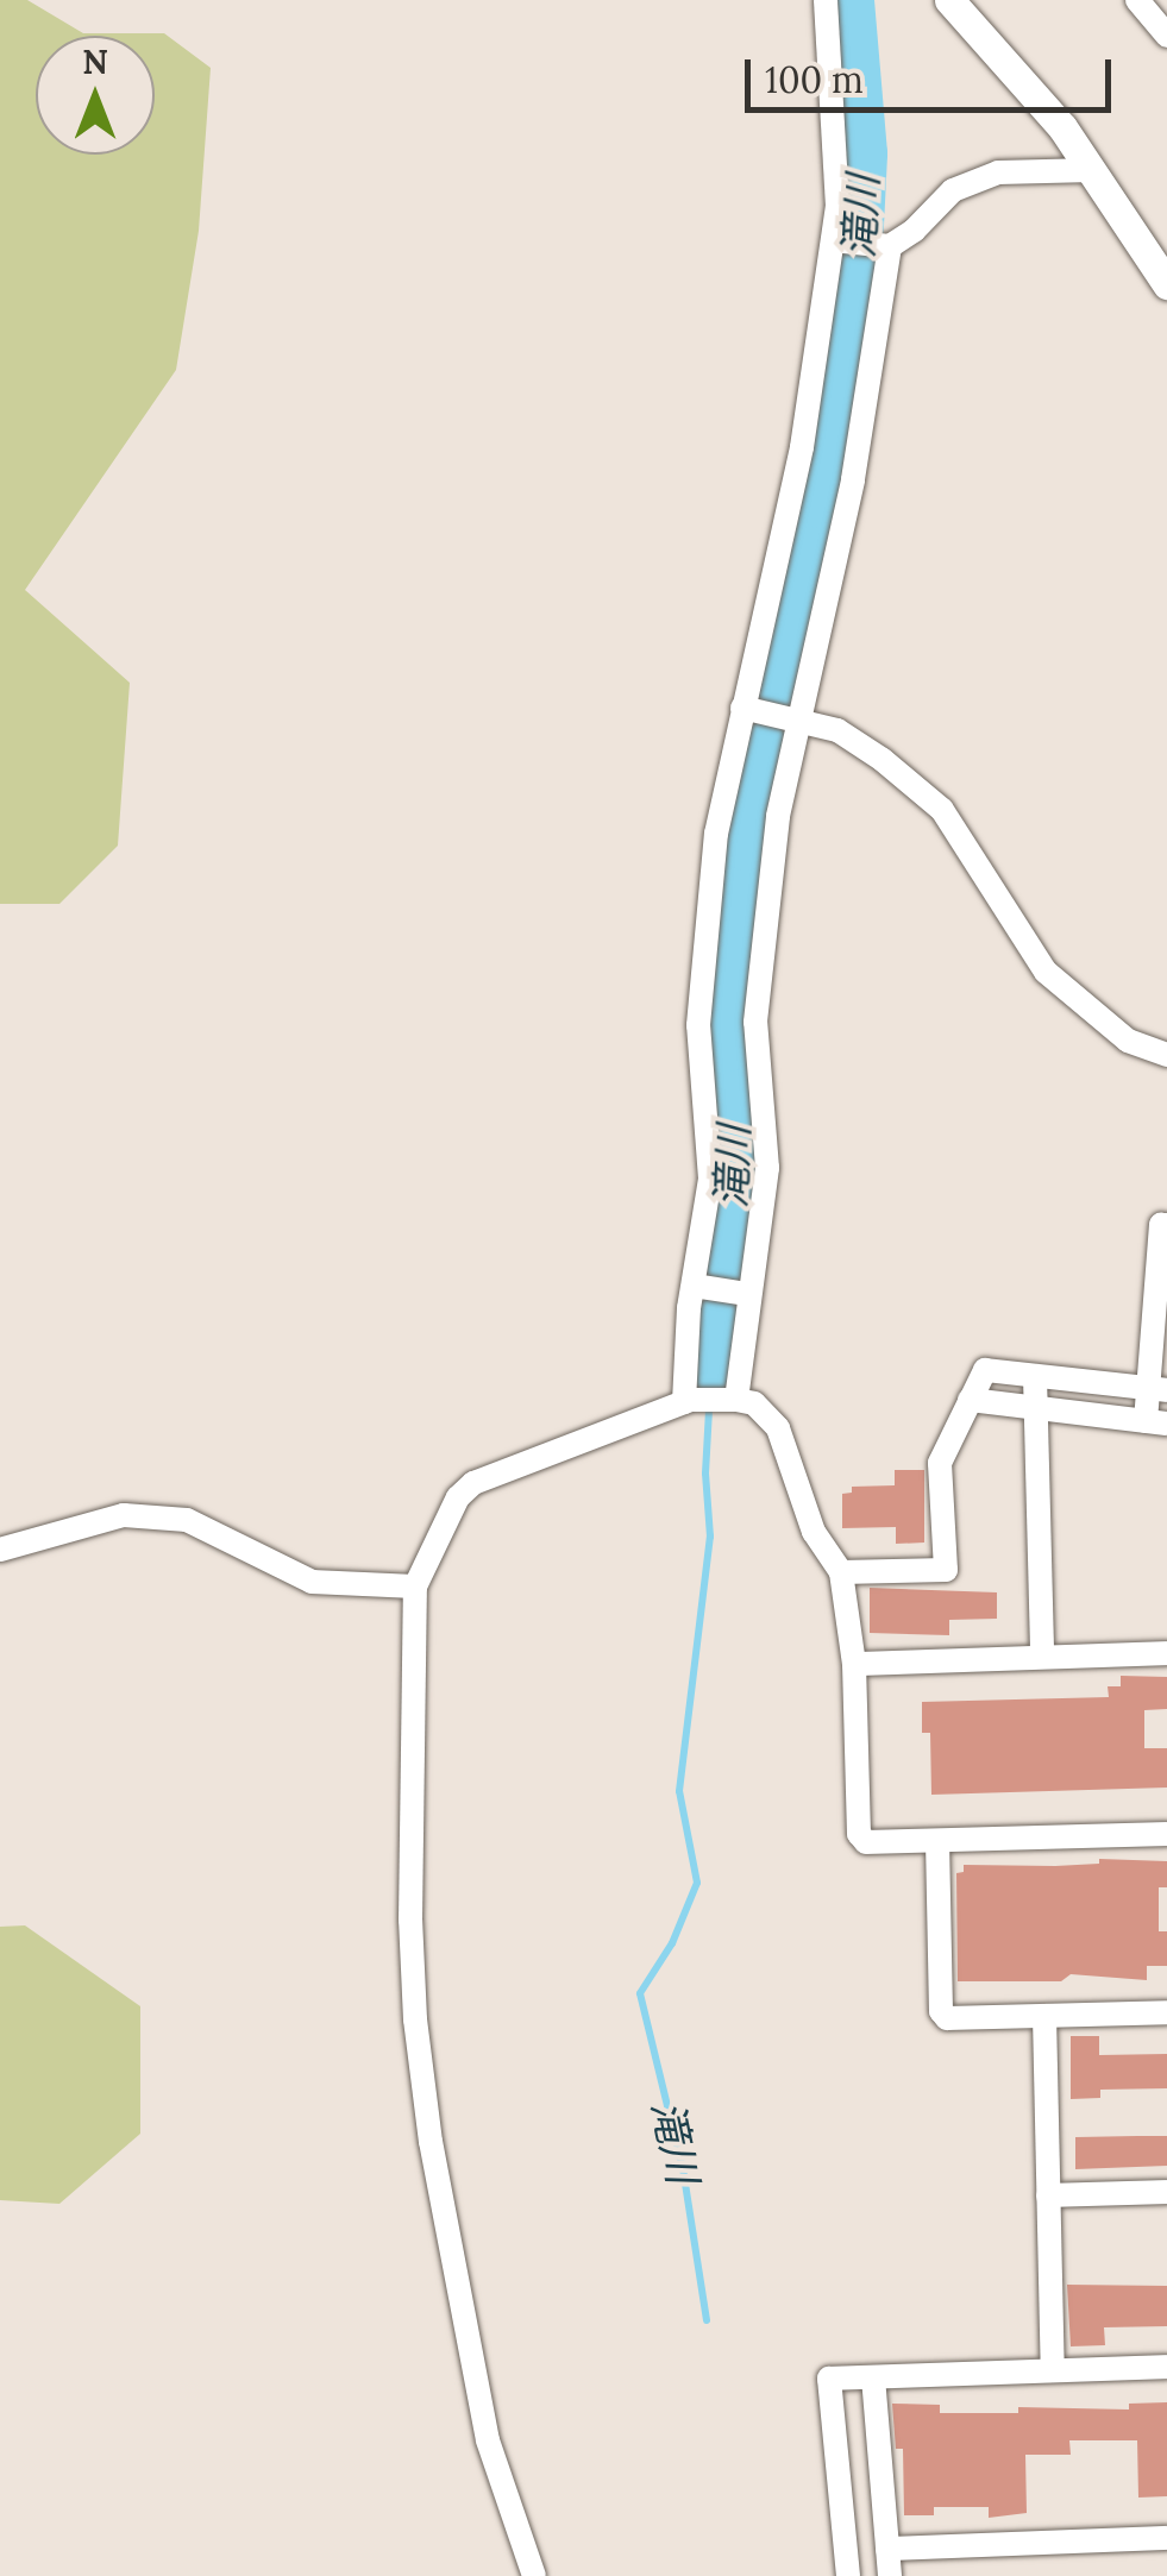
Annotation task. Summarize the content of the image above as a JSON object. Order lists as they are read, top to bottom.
{
  "water": ["滝川"],
  "scale_bar": "100 m",
  "north": "top"
}
